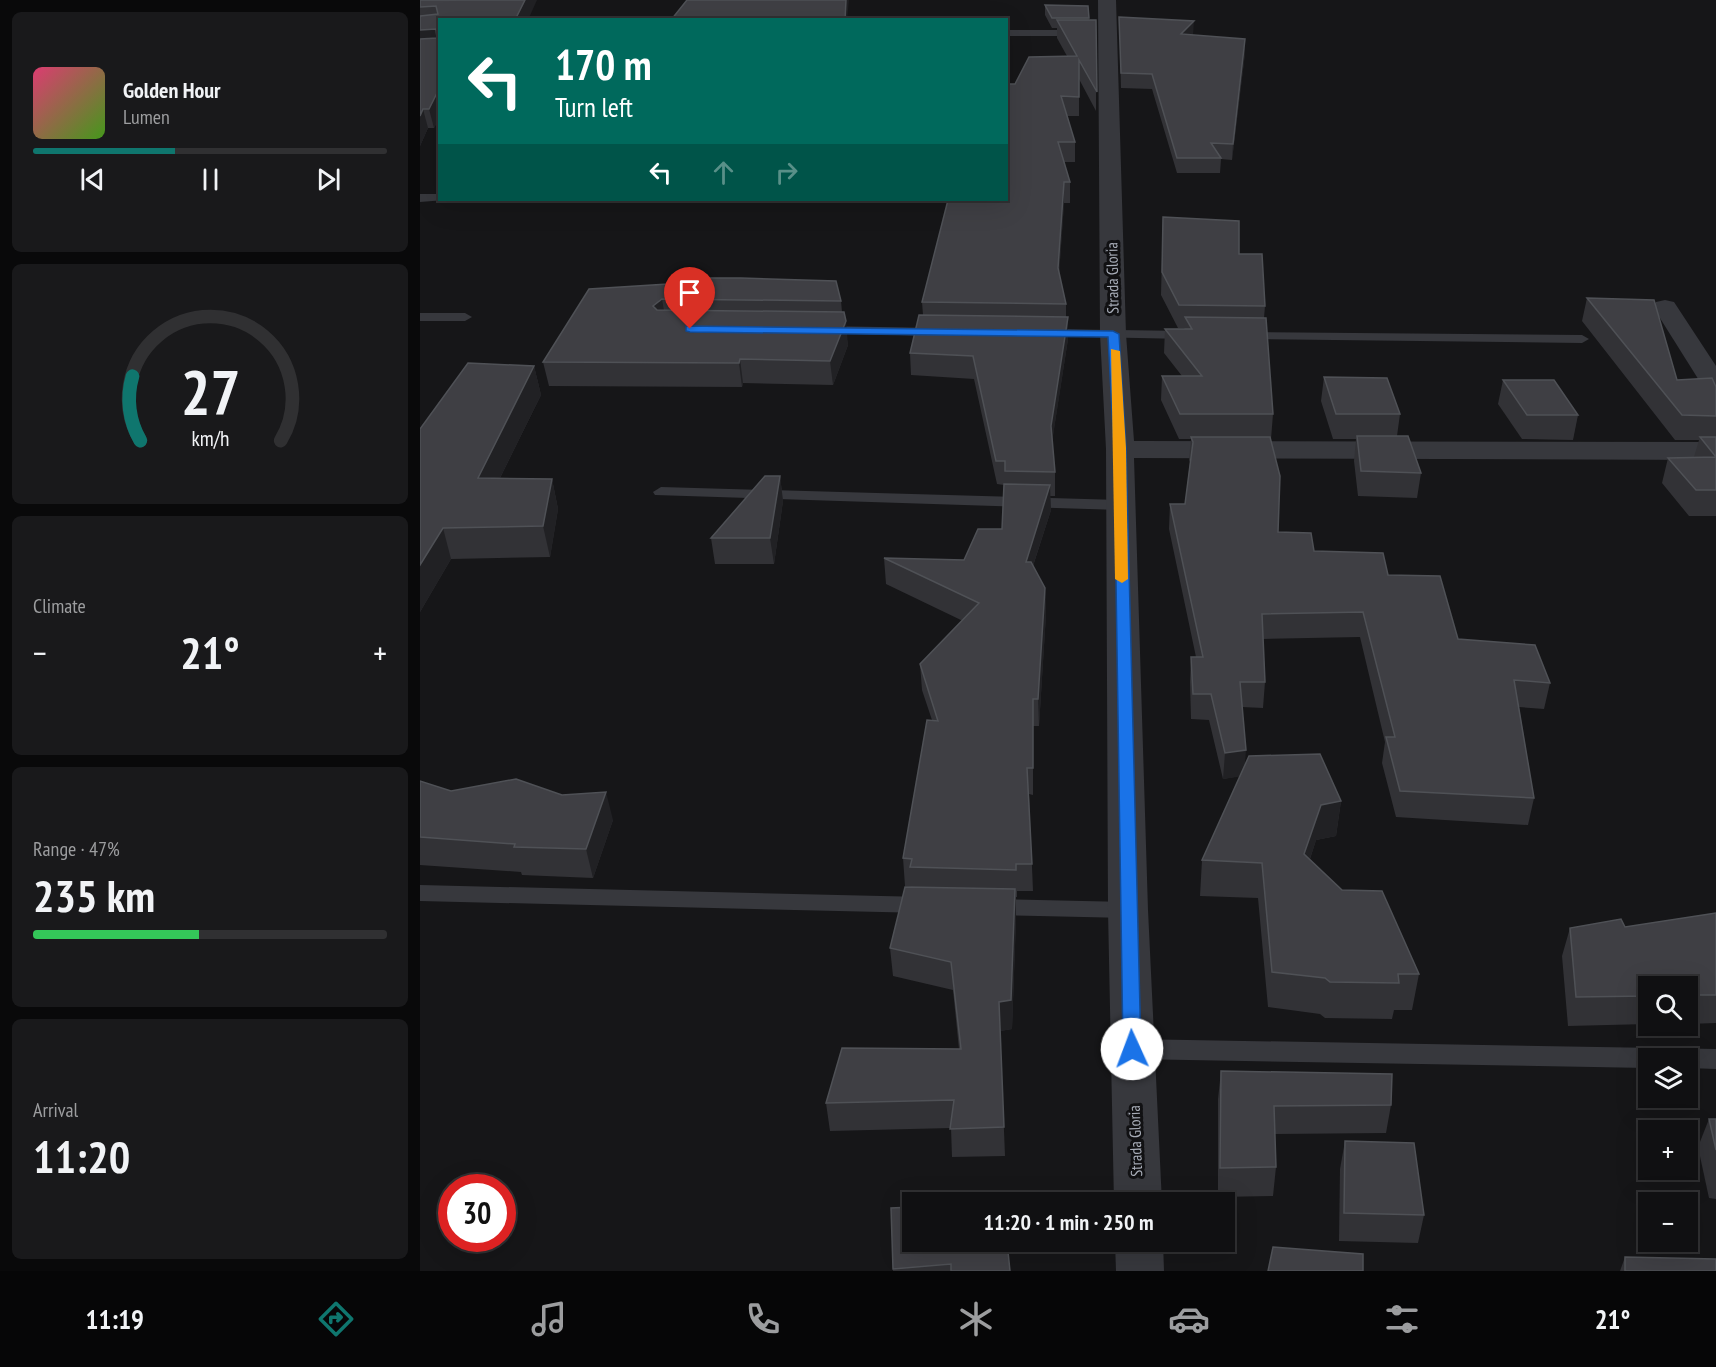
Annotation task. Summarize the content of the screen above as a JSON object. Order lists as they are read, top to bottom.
{
  "streets": {
    "street": ["Strada Gloria"]
  },
  "page": {
    "turn": ["170 m", "Turn left"],
    "song": ["Golden Hour", "Lumen"],
    "tile": [
      "Climate",
      ["Range · 47%", "235 km"],
      ["Arrival", "11:20"]
    ],
    "heat": ["−", "21°", "+"],
    "map_buttons": ["+", "−"],
    "limit": "30",
    "trip": "11:20 · 1 min · 250 m",
    "tabs": ["11:19", "21°"],
    "gauge": ["27", "km/h"]
  }
}
